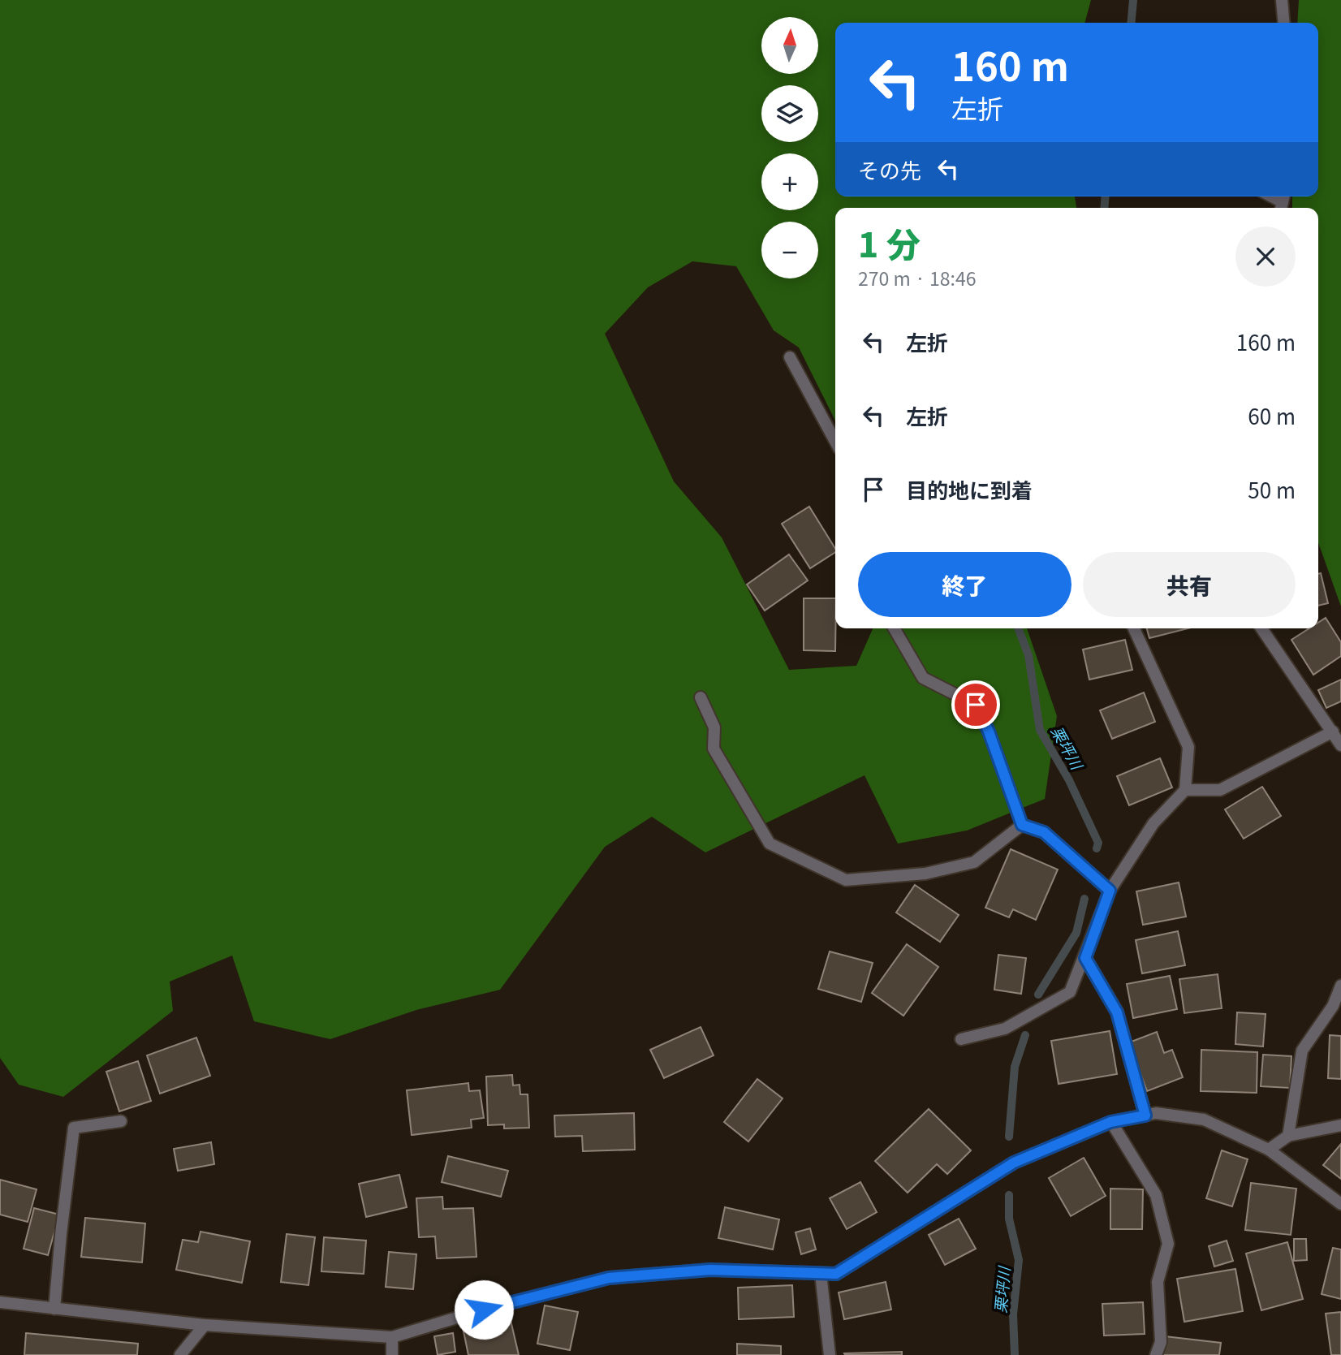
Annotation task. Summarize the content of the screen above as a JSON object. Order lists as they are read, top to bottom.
{
  "water": ["栗坪川"],
  "north": "top",
  "page": {
    "map_buttons": ["+", "−"],
    "turn": ["160 m", "左折"],
    "then": "その先",
    "heading": ["1 分", "270 m · 18:46"],
    "list": [
      {
        "name": "左折",
        "value": "160 m"
      },
      {
        "name": "左折",
        "value": "60 m"
      },
      {
        "name": "目的地に到着",
        "value": "50 m"
      }
    ],
    "buttons": ["終了", "共有"]
  }
}
